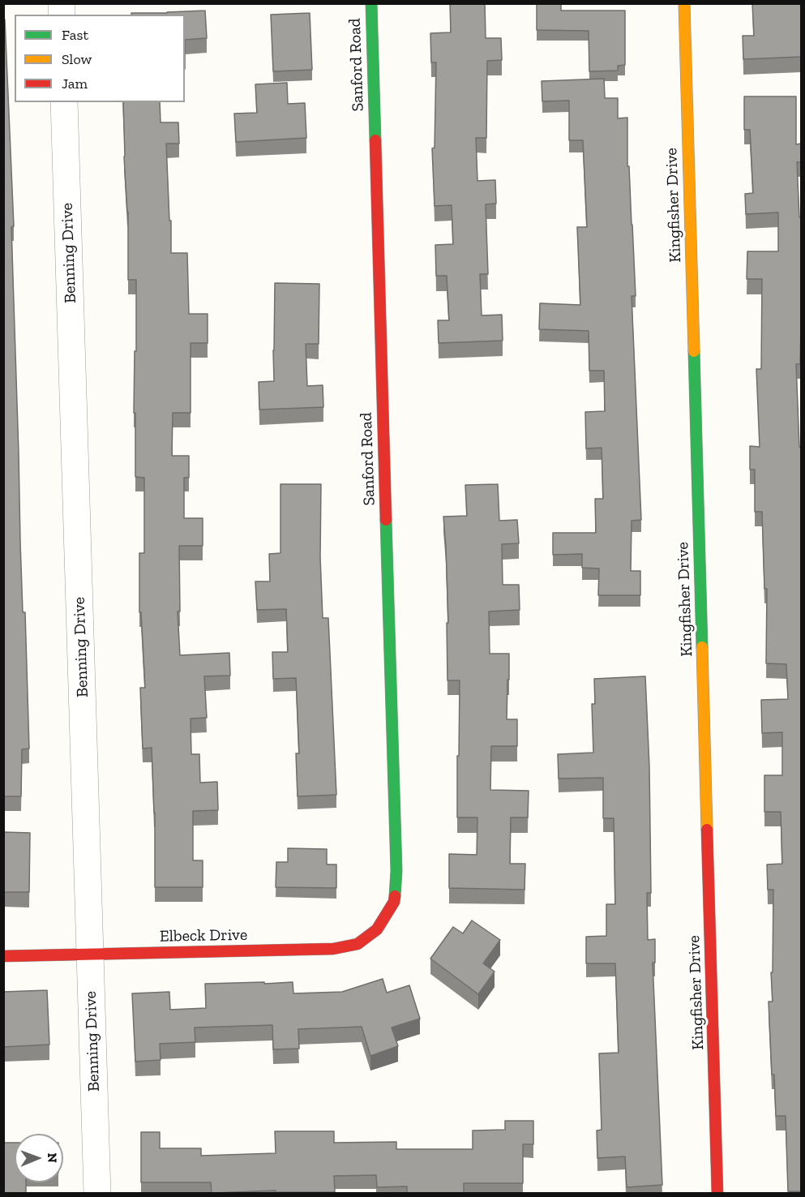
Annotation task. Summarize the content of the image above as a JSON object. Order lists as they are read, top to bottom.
{
  "streets": {
    "street": [
      "Sanford Road",
      "Kingfisher Drive",
      "Benning Drive",
      "Elbeck Drive"
    ]
  },
  "crossings": [
    ["Sanford Road", "Elbeck Drive"],
    ["Benning Drive", "Elbeck Drive"]
  ],
  "legend": ["Fast", "Slow", "Jam"],
  "north": "right"
}
